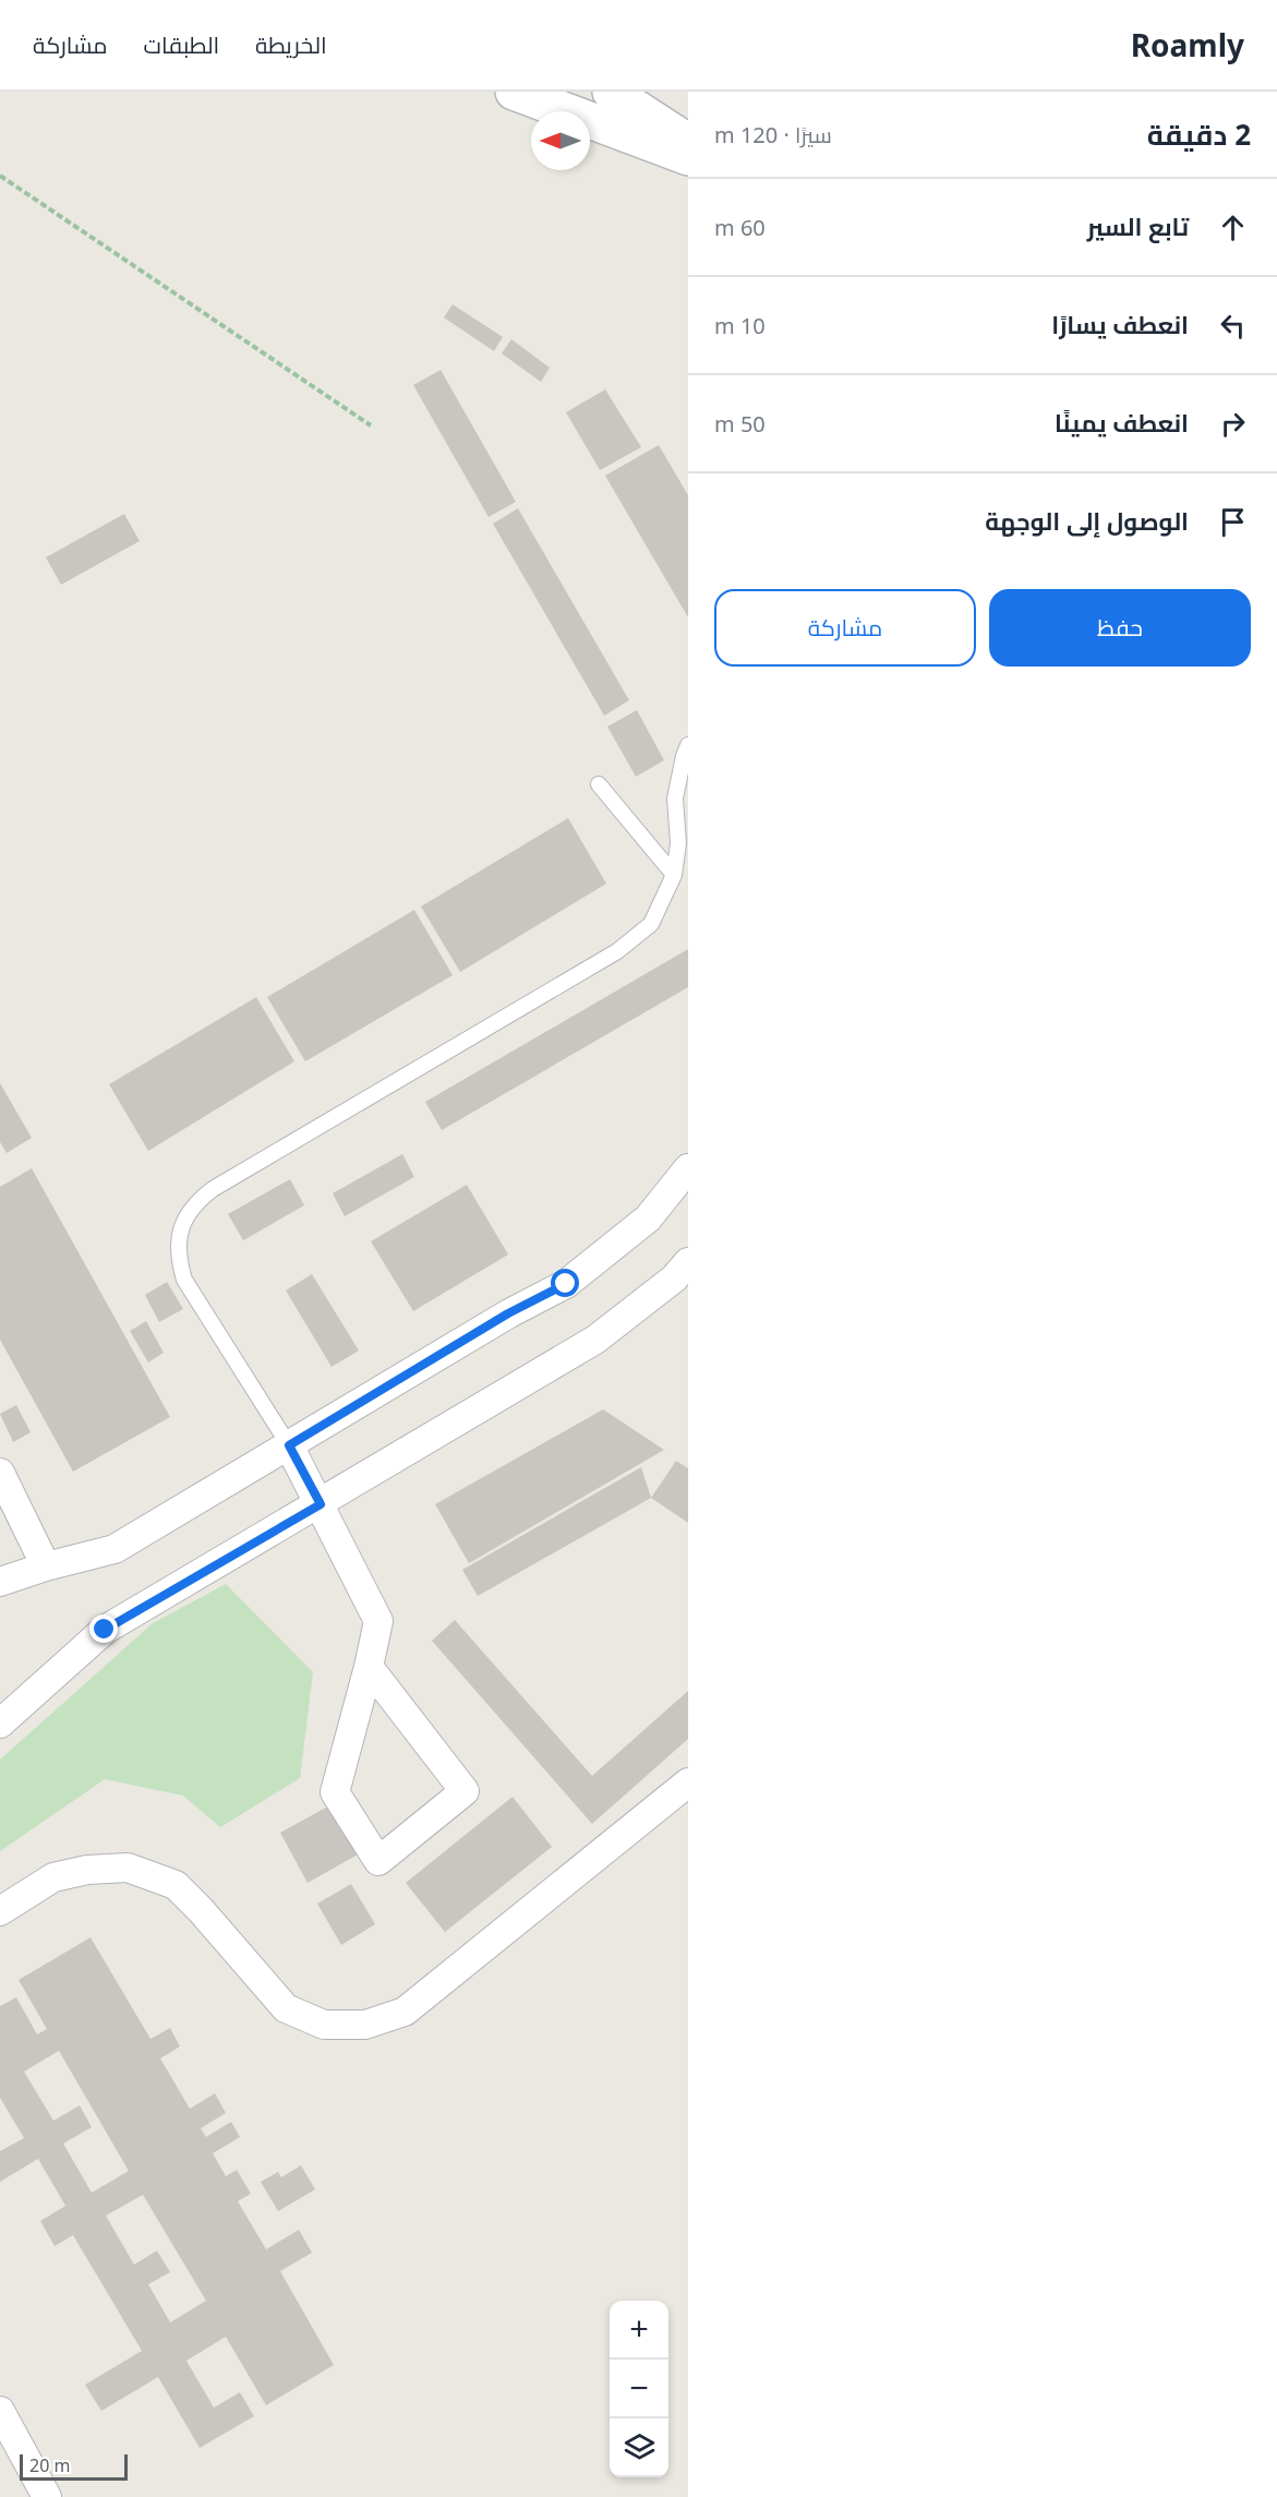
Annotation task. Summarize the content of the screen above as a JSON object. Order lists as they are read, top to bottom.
{
  "scale_bar": "20 m",
  "north": "left",
  "page": {
    "header": "Roamly",
    "nav": ["الخريطة", "الطبقات", "مشاركة"],
    "heading": ["2 دقيقة", "سيرًا · 120 m"],
    "list": [
      ["تابع السير", "60 m"],
      ["انعطف يسارًا", "10 m"],
      ["انعطف يمينًا", "50 m"],
      "الوصول إلى الوجهة"
    ],
    "buttons": ["حفظ", "مشاركة"],
    "map_buttons": ["+", "−"],
    "scale": "20 m"
  }
}
